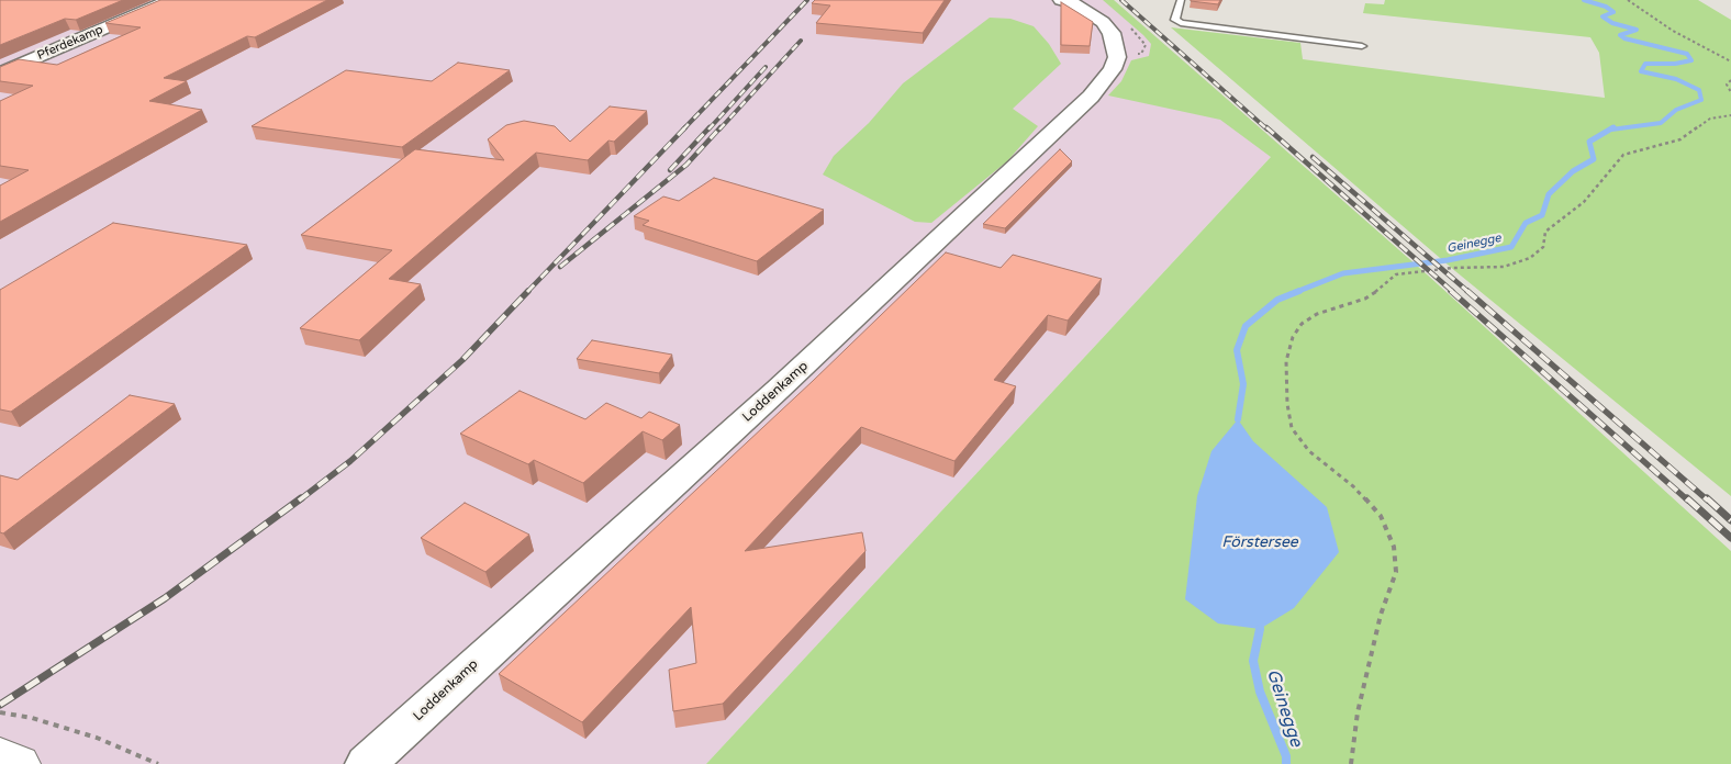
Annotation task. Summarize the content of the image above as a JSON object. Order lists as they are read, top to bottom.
{
  "streets": {
    "street": ["Pferdekamp", "Loddenkamp"]
  },
  "water": ["Geinegge", "Förstersee"]
}
